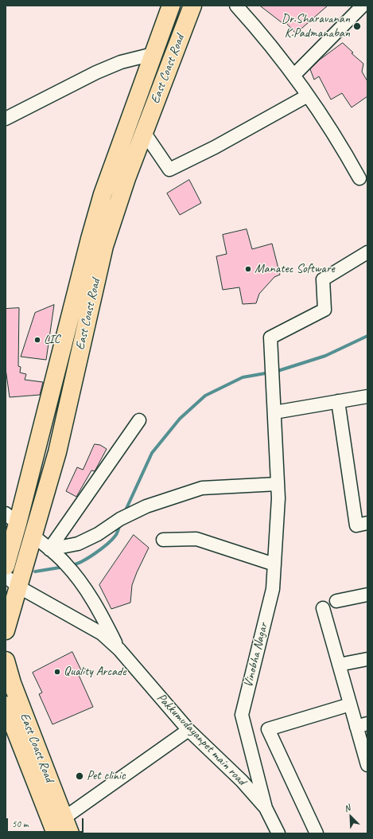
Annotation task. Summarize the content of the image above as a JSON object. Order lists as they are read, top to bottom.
{
  "streets": {
    "highway": ["East Coast Road"],
    "street": ["Vinobha Nagar", "Pakkumudayanpet main road"]
  },
  "crossings": [
    ["Vinobha Nagar", "Pakkumudayanpet main road"]
  ],
  "places": [
    "Dr.Sharavanan K.Padmanaban",
    "Manatec Software",
    "LIC",
    "Quality Arcade",
    "Pet clinic"
  ],
  "scale_bar": "50 m",
  "north": "top left"
}
